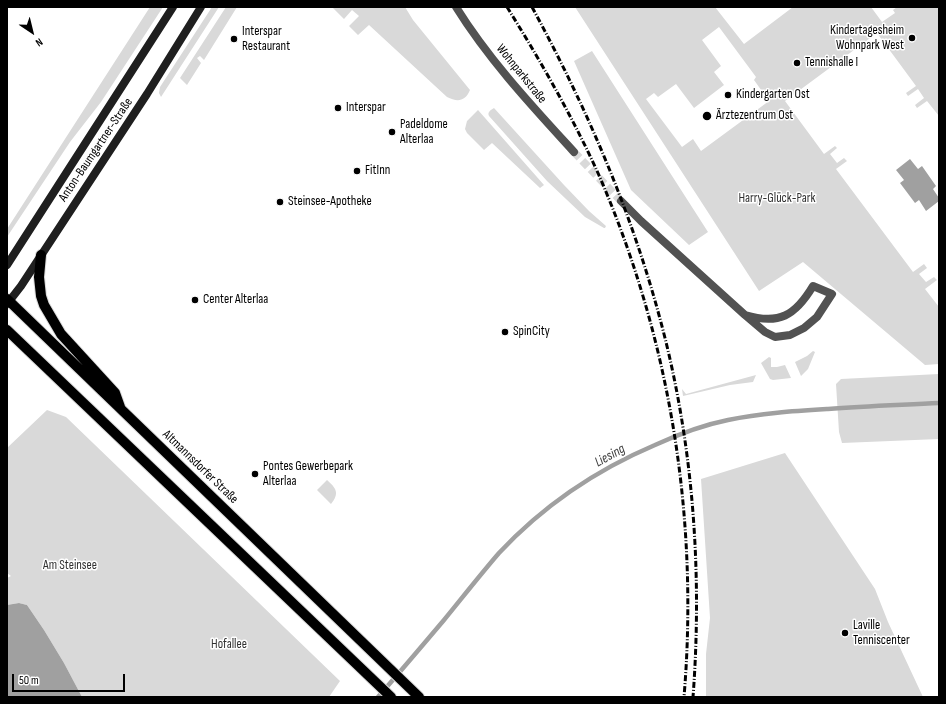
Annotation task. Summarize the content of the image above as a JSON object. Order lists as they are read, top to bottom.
{
  "streets": {
    "main road": ["Anton-Baumgartner-Straße", "Altmannsdorfer Straße"],
    "street": ["Wohnparkstraße"]
  },
  "crossings": [
    ["Anton-Baumgartner-Straße", "Altmannsdorfer Straße"]
  ],
  "water": ["Liesing"],
  "parks": ["Harry-Glück-Park", "Am Steinsee", "Hofallee"],
  "places": [
    "Kindertagesheim Wohnpark West",
    "Interspar Restaurant",
    "Tennishalle I",
    "Kindergarten Ost",
    "Interspar",
    "Ärztezentrum Ost",
    "Padeldome Alterlaa",
    "FitInn",
    "Steinsee-Apotheke",
    "Center Alterlaa",
    "SpinCity",
    "Pontes Gewerbepark Alterlaa",
    "Laville Tenniscenter"
  ],
  "scale_bar": "50 m",
  "north": "bottom right"
}
